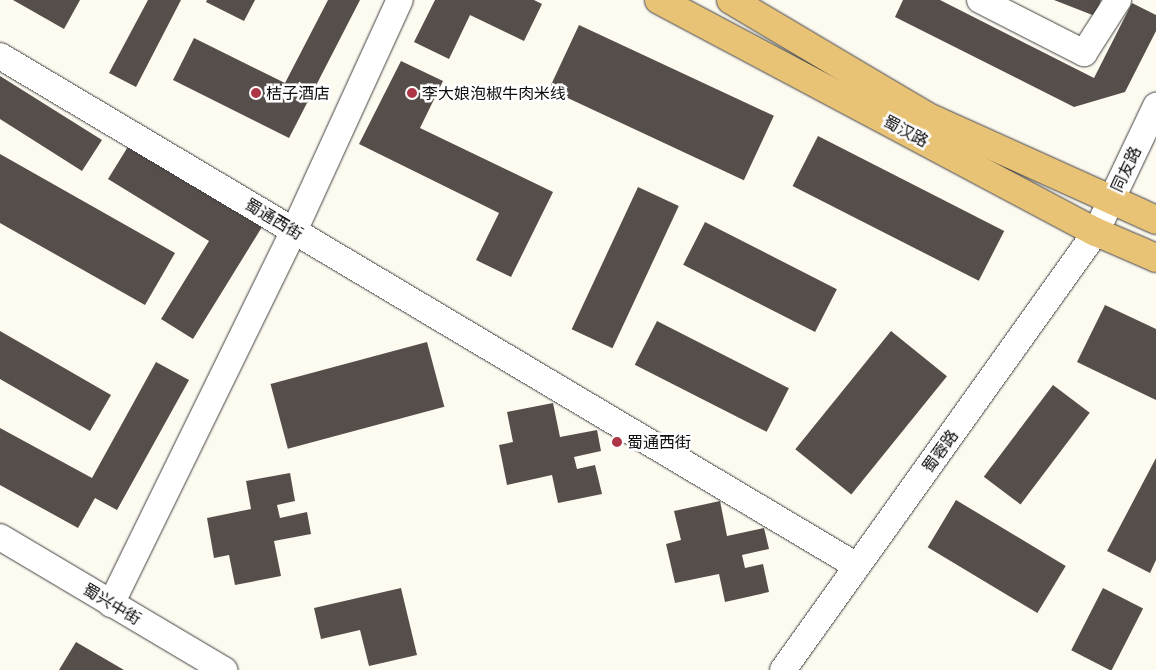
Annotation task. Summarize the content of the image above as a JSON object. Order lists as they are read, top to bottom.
{
  "streets": {
    "main road": ["蜀汉路"],
    "street": [
      "同友路",
      "蜀通西街",
      "蜀蓉路",
      "蜀兴中街"
    ]
  },
  "crossings": [
    ["蜀汉路", "同友路"],
    ["蜀汉路", "蜀蓉路"],
    ["同友路", "蜀蓉路"],
    ["蜀通西街", "蜀蓉路"]
  ],
  "places": ["桔子酒店", "李大娘泡椒牛肉米线", "蜀通西街"]
}
